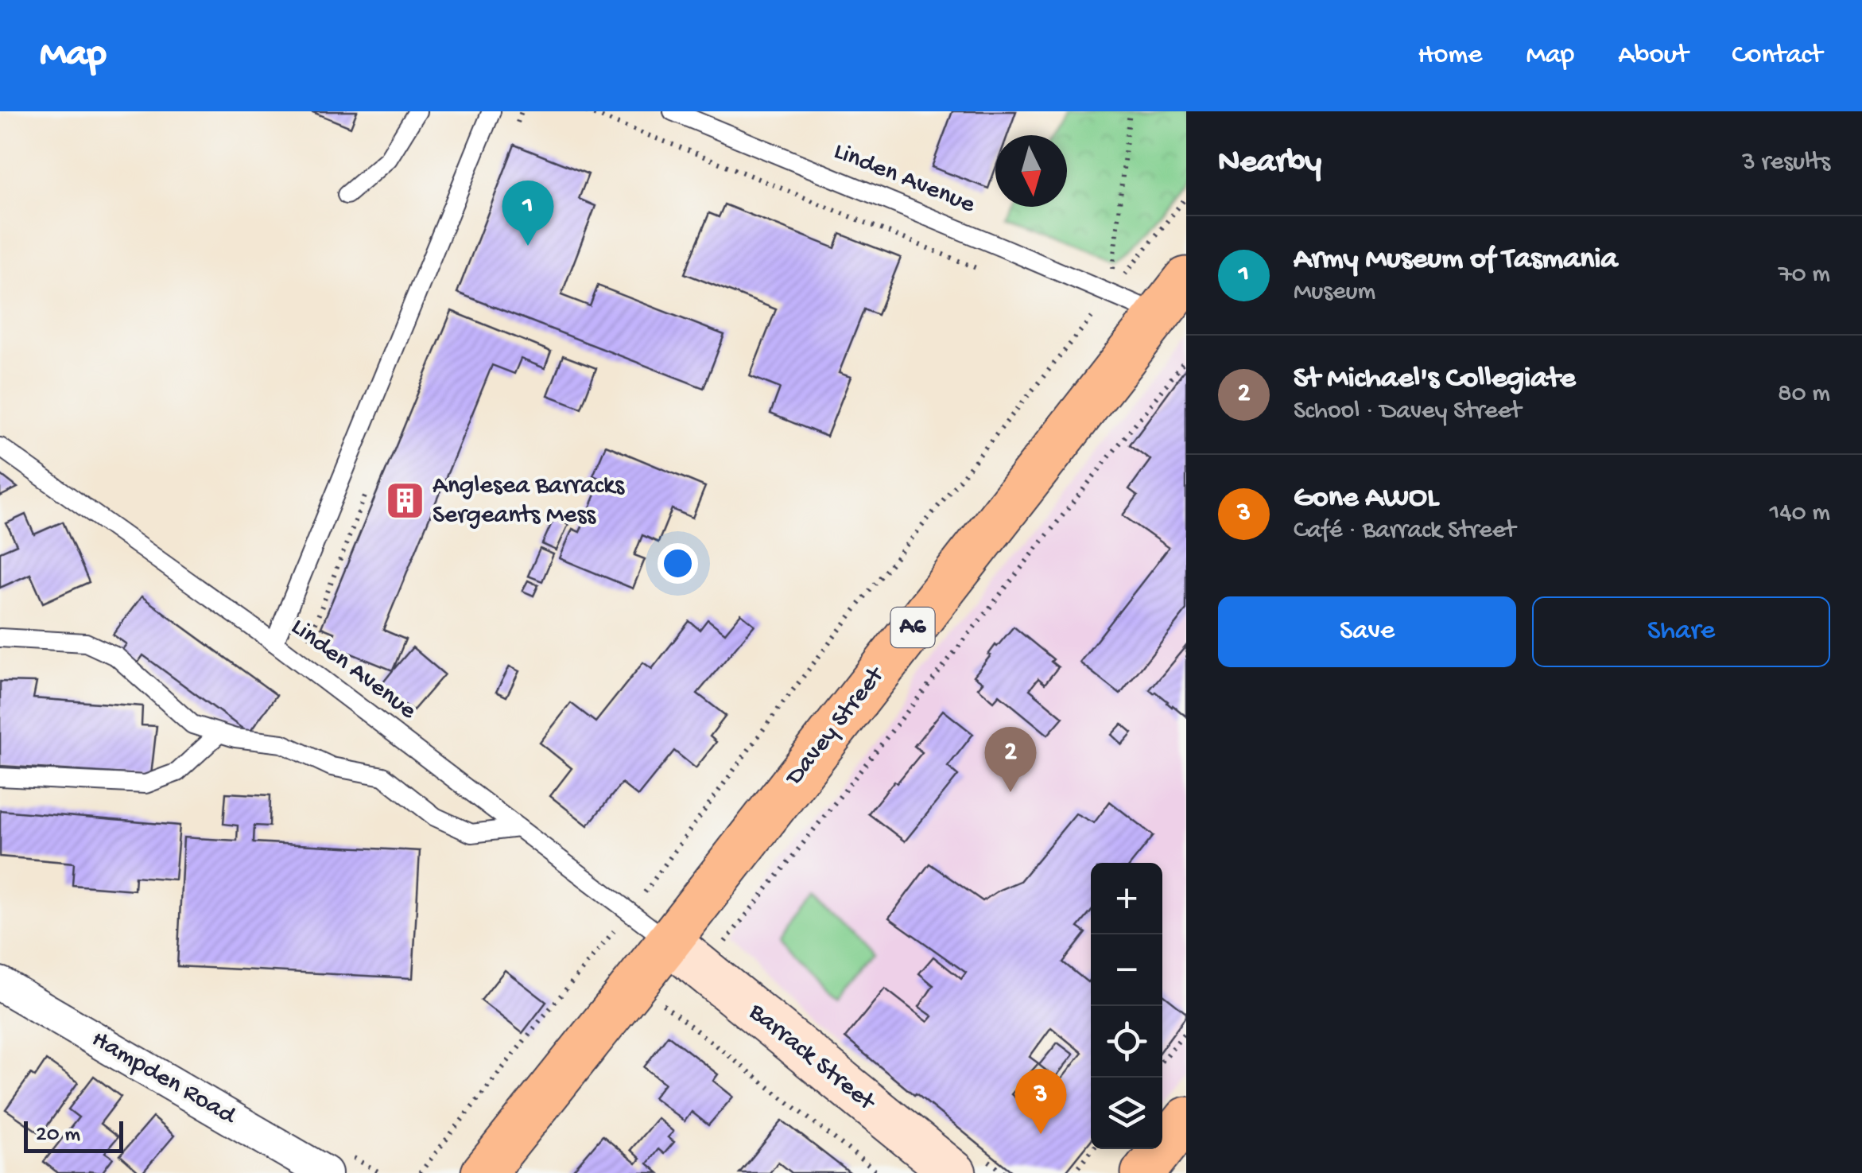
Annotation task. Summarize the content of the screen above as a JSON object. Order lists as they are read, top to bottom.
{
  "streets": {
    "highway": ["A6", "Davey Street"],
    "main road": ["Barrack Street"],
    "street": ["Hampden Road"],
    "lane": ["Linden Avenue"]
  },
  "crossings": [
    ["Linden Avenue", "Davey Street"],
    ["Linden Avenue", "Barrack Street"],
    ["Davey Street", "Barrack Street"]
  ],
  "places": {
    "building": ["Anglesea Barracks Sergeants Mess"]
  },
  "scale_bar": "20 m",
  "north": "bottom",
  "page": {
    "header": "Map",
    "nav": [
      "Home",
      "Map",
      "About",
      "Contact"
    ],
    "heading": ["Nearby", "3 results"],
    "pins": ["1", "2", "3"],
    "list": [
      {
        "mark": "1",
        "name": "Army Museum of Tasmania",
        "note": "Museum",
        "value": "70 m"
      },
      {
        "mark": "2",
        "name": "St Michael's Collegiate",
        "note": "School · Davey Street",
        "value": "80 m"
      },
      {
        "mark": "3",
        "name": "Gone AWOL",
        "note": "Café · Barrack Street",
        "value": "140 m"
      }
    ],
    "buttons": ["Save", "Share"],
    "map_buttons": ["+", "−"],
    "scale": "20 m"
  }
}
